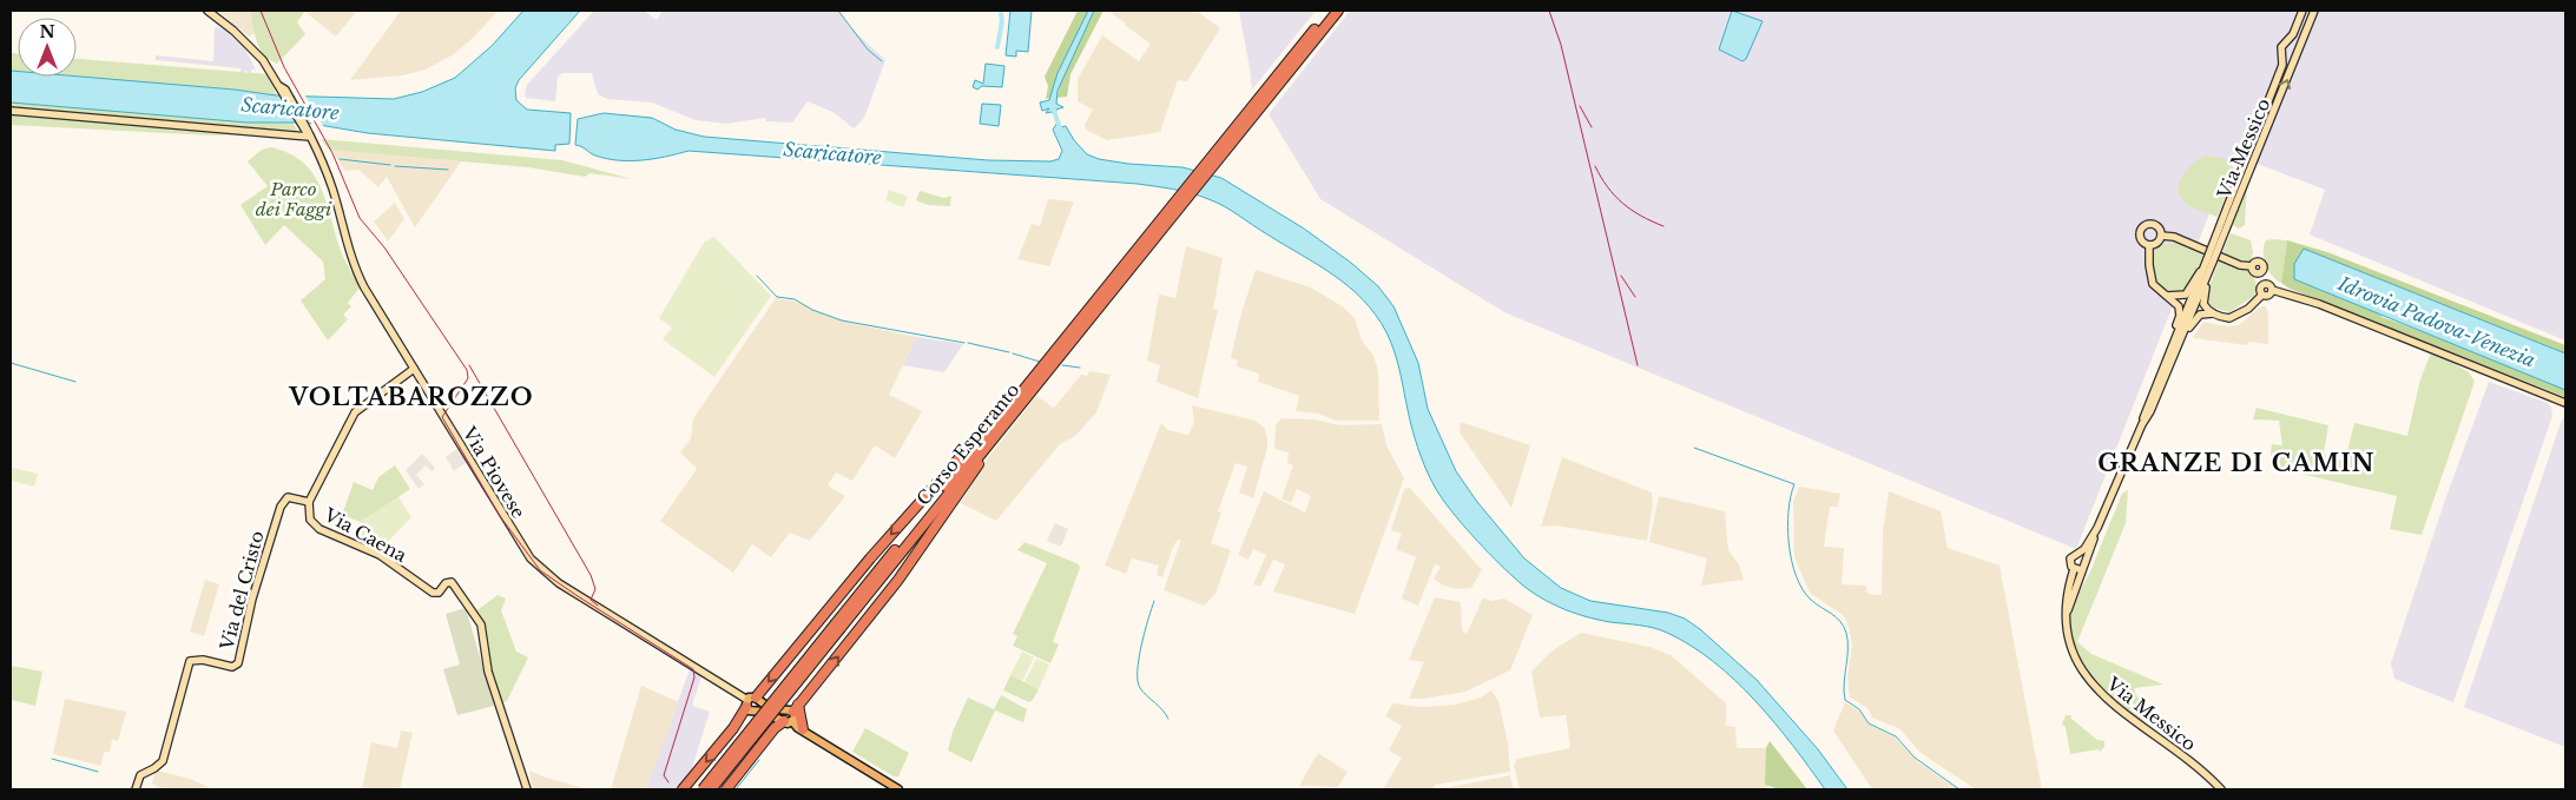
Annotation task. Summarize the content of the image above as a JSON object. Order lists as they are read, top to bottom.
{
  "streets": {
    "highway": ["Corso Esperanto"],
    "main road": ["Via Piovese"],
    "street": ["Via Messico", "Via Caena", "Via del Cristo"]
  },
  "crossings": [
    ["Via Caena", "Via del Cristo"]
  ],
  "districts": ["VOLTABAROZZO", "GRANZE DI CAMIN"],
  "water": ["Scaricatore", "Idrovia Padova-Venezia"],
  "parks": ["Parco dei Faggi"],
  "north": "top"
}
